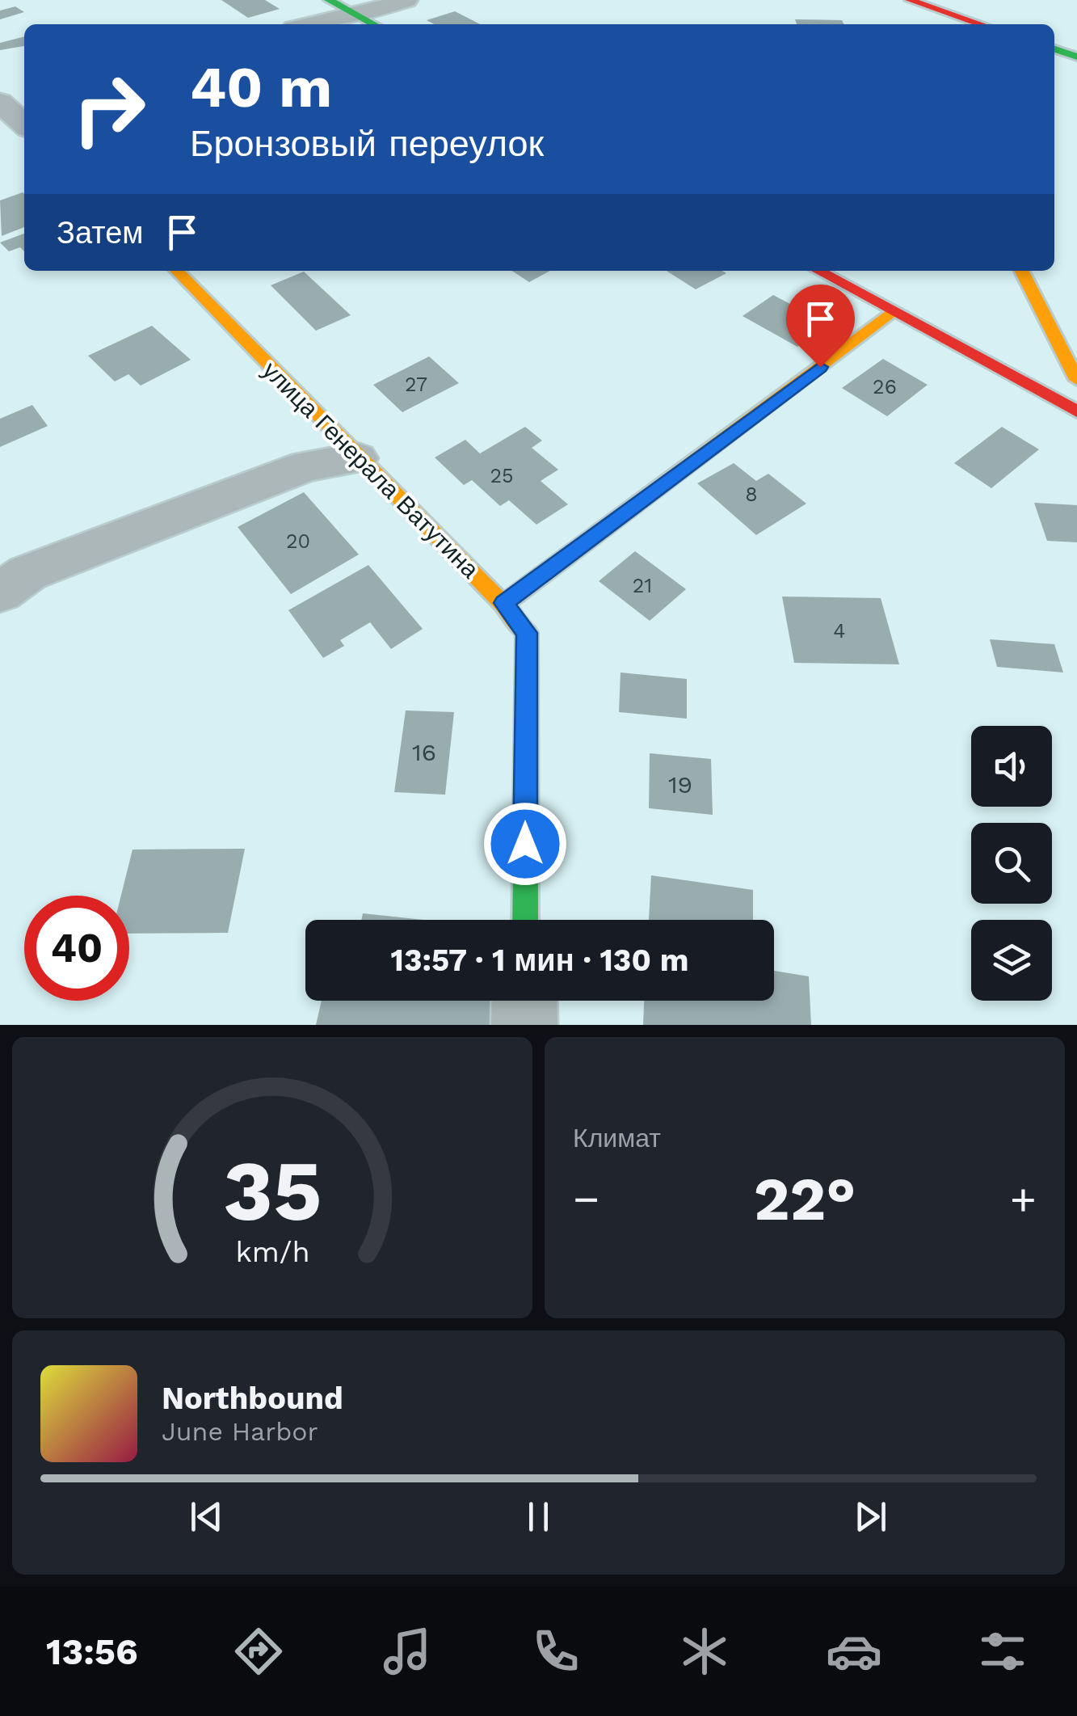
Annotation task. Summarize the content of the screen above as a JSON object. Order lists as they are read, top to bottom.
{
  "streets": {
    "street": ["улица Генерала Ватутина"]
  },
  "house_numbers": [
    "27",
    "26",
    "25",
    "8",
    "20",
    "21",
    "4",
    "16",
    "19"
  ],
  "page": {
    "turn": ["40 m", "Бронзовый переулок"],
    "then": "Затем",
    "limit": "40",
    "trip": "13:57 · 1 мин · 130 m",
    "tile": "Климат",
    "heat": ["−", "22°", "+"],
    "song": ["Northbound", "June Harbor"],
    "tabs": "13:56",
    "gauge": ["35", "km/h"]
  }
}
